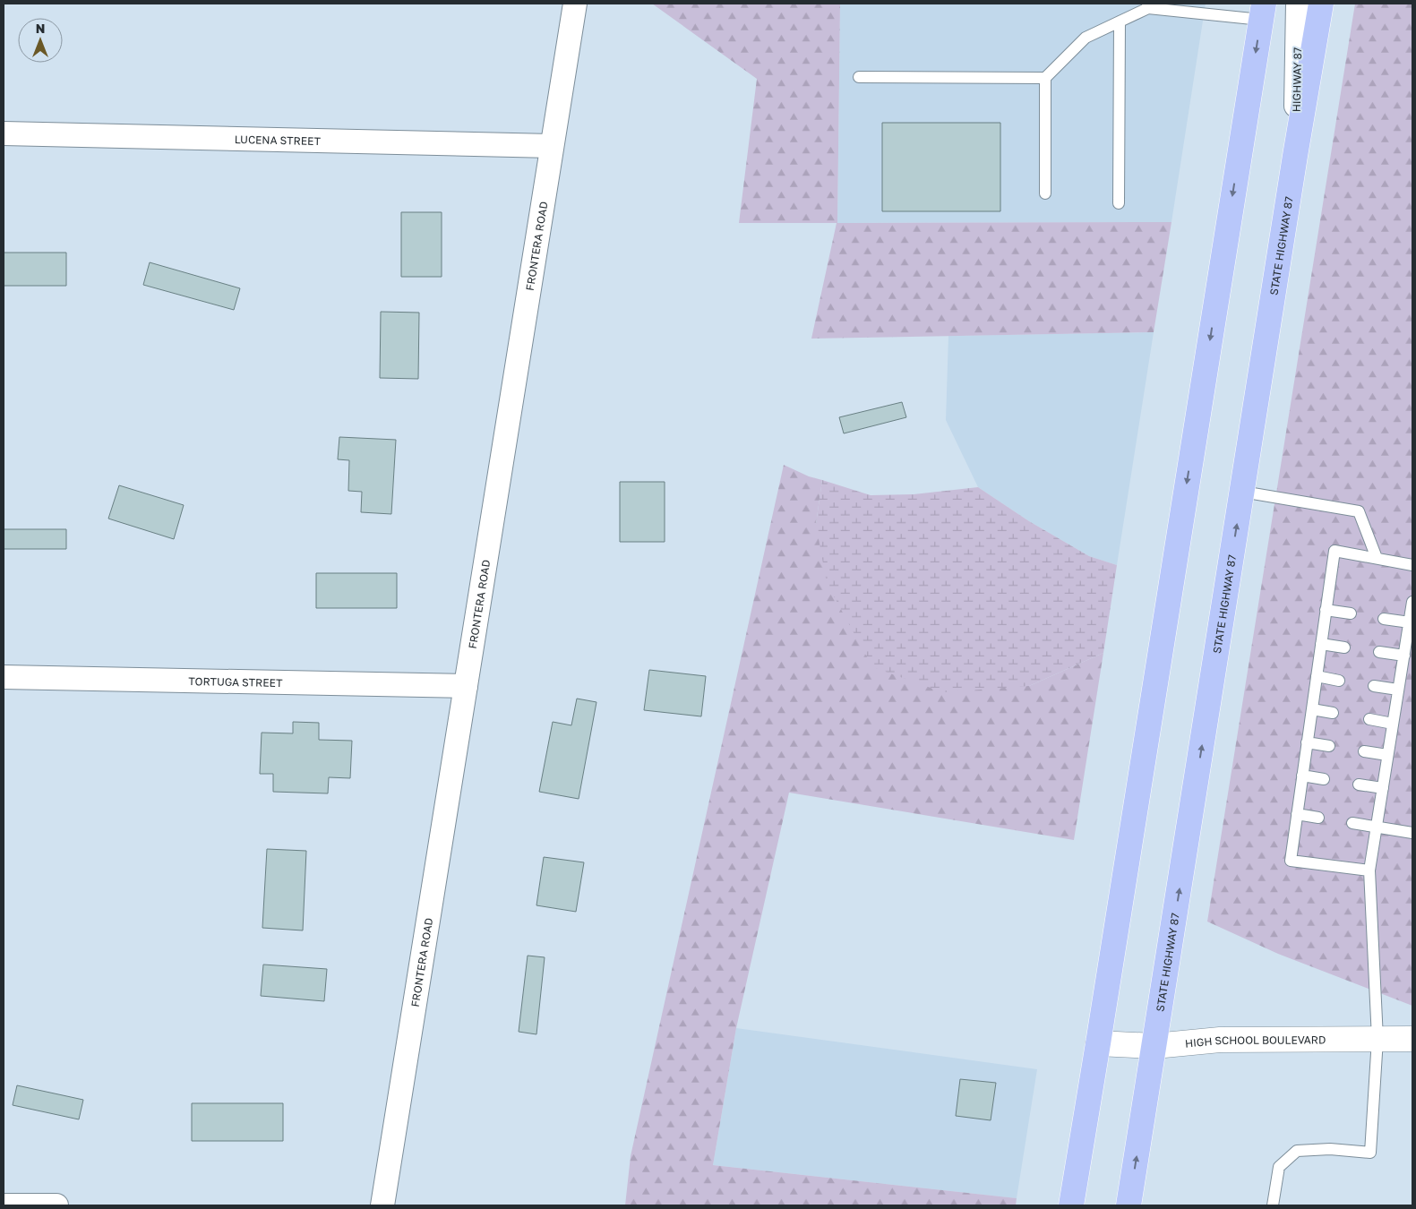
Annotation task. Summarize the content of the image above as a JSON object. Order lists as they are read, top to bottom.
{
  "streets": {
    "highway": ["STATE HIGHWAY 87"],
    "street": [
      "HIGHWAY 87",
      "LUCENA STREET",
      "FRONTERA ROAD",
      "TORTUGA STREET",
      "HIGH SCHOOL BOULEVARD"
    ]
  },
  "crossings": [
    ["HIGHWAY 87", "STATE HIGHWAY 87"],
    ["LUCENA STREET", "FRONTERA ROAD"],
    ["FRONTERA ROAD", "TORTUGA STREET"],
    ["STATE HIGHWAY 87", "HIGH SCHOOL BOULEVARD"]
  ],
  "north": "top"
}
